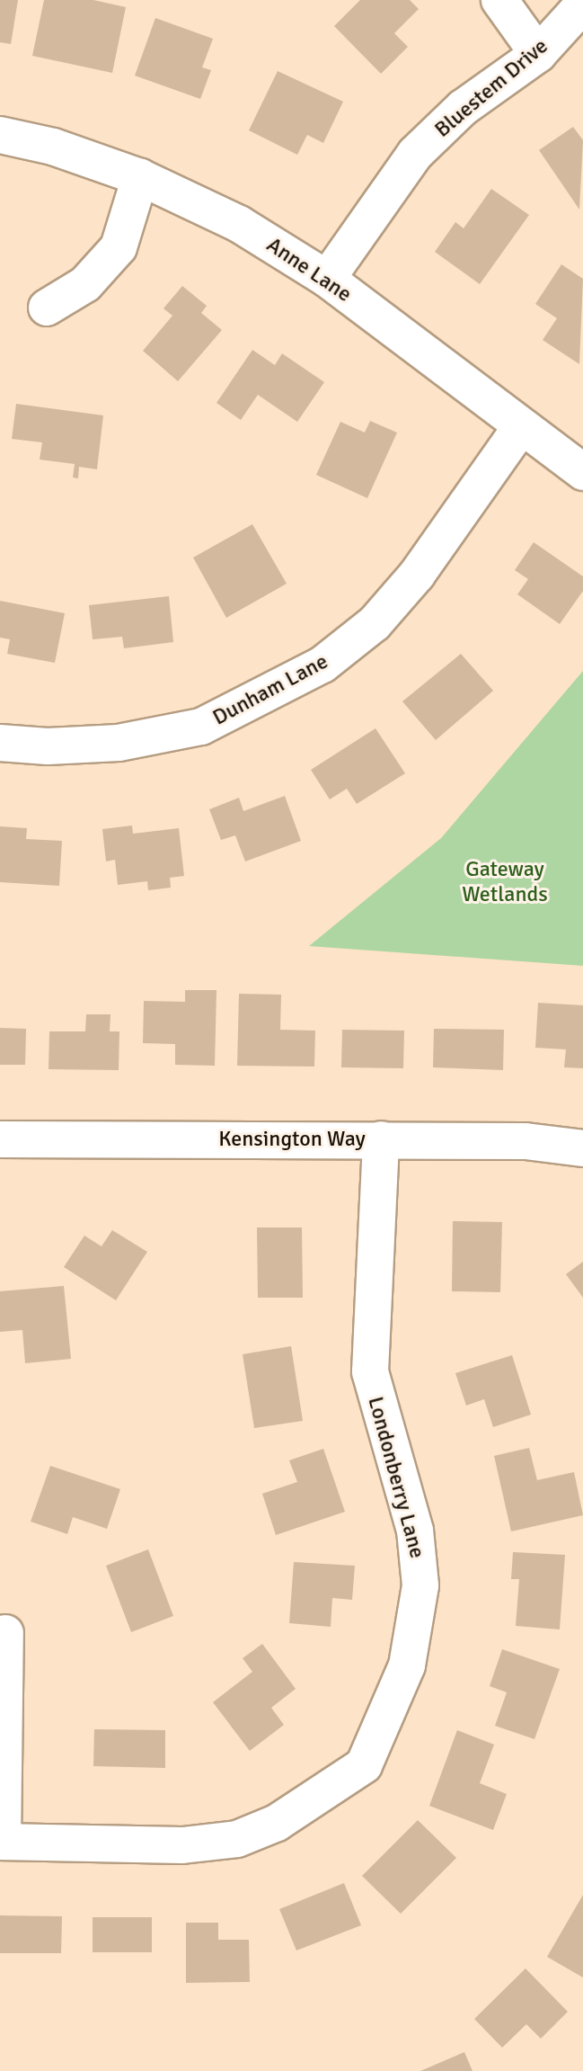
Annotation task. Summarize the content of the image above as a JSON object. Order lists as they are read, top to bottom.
{
  "streets": {
    "street": [
      "Bluestem Drive",
      "Anne Lane",
      "Dunham Lane",
      "Kensington Way",
      "Londonberry Lane"
    ]
  },
  "crossings": [
    ["Bluestem Drive", "Anne Lane"],
    ["Anne Lane", "Dunham Lane"],
    ["Kensington Way", "Londonberry Lane"]
  ],
  "parks": ["Gateway Wetlands"]
}
